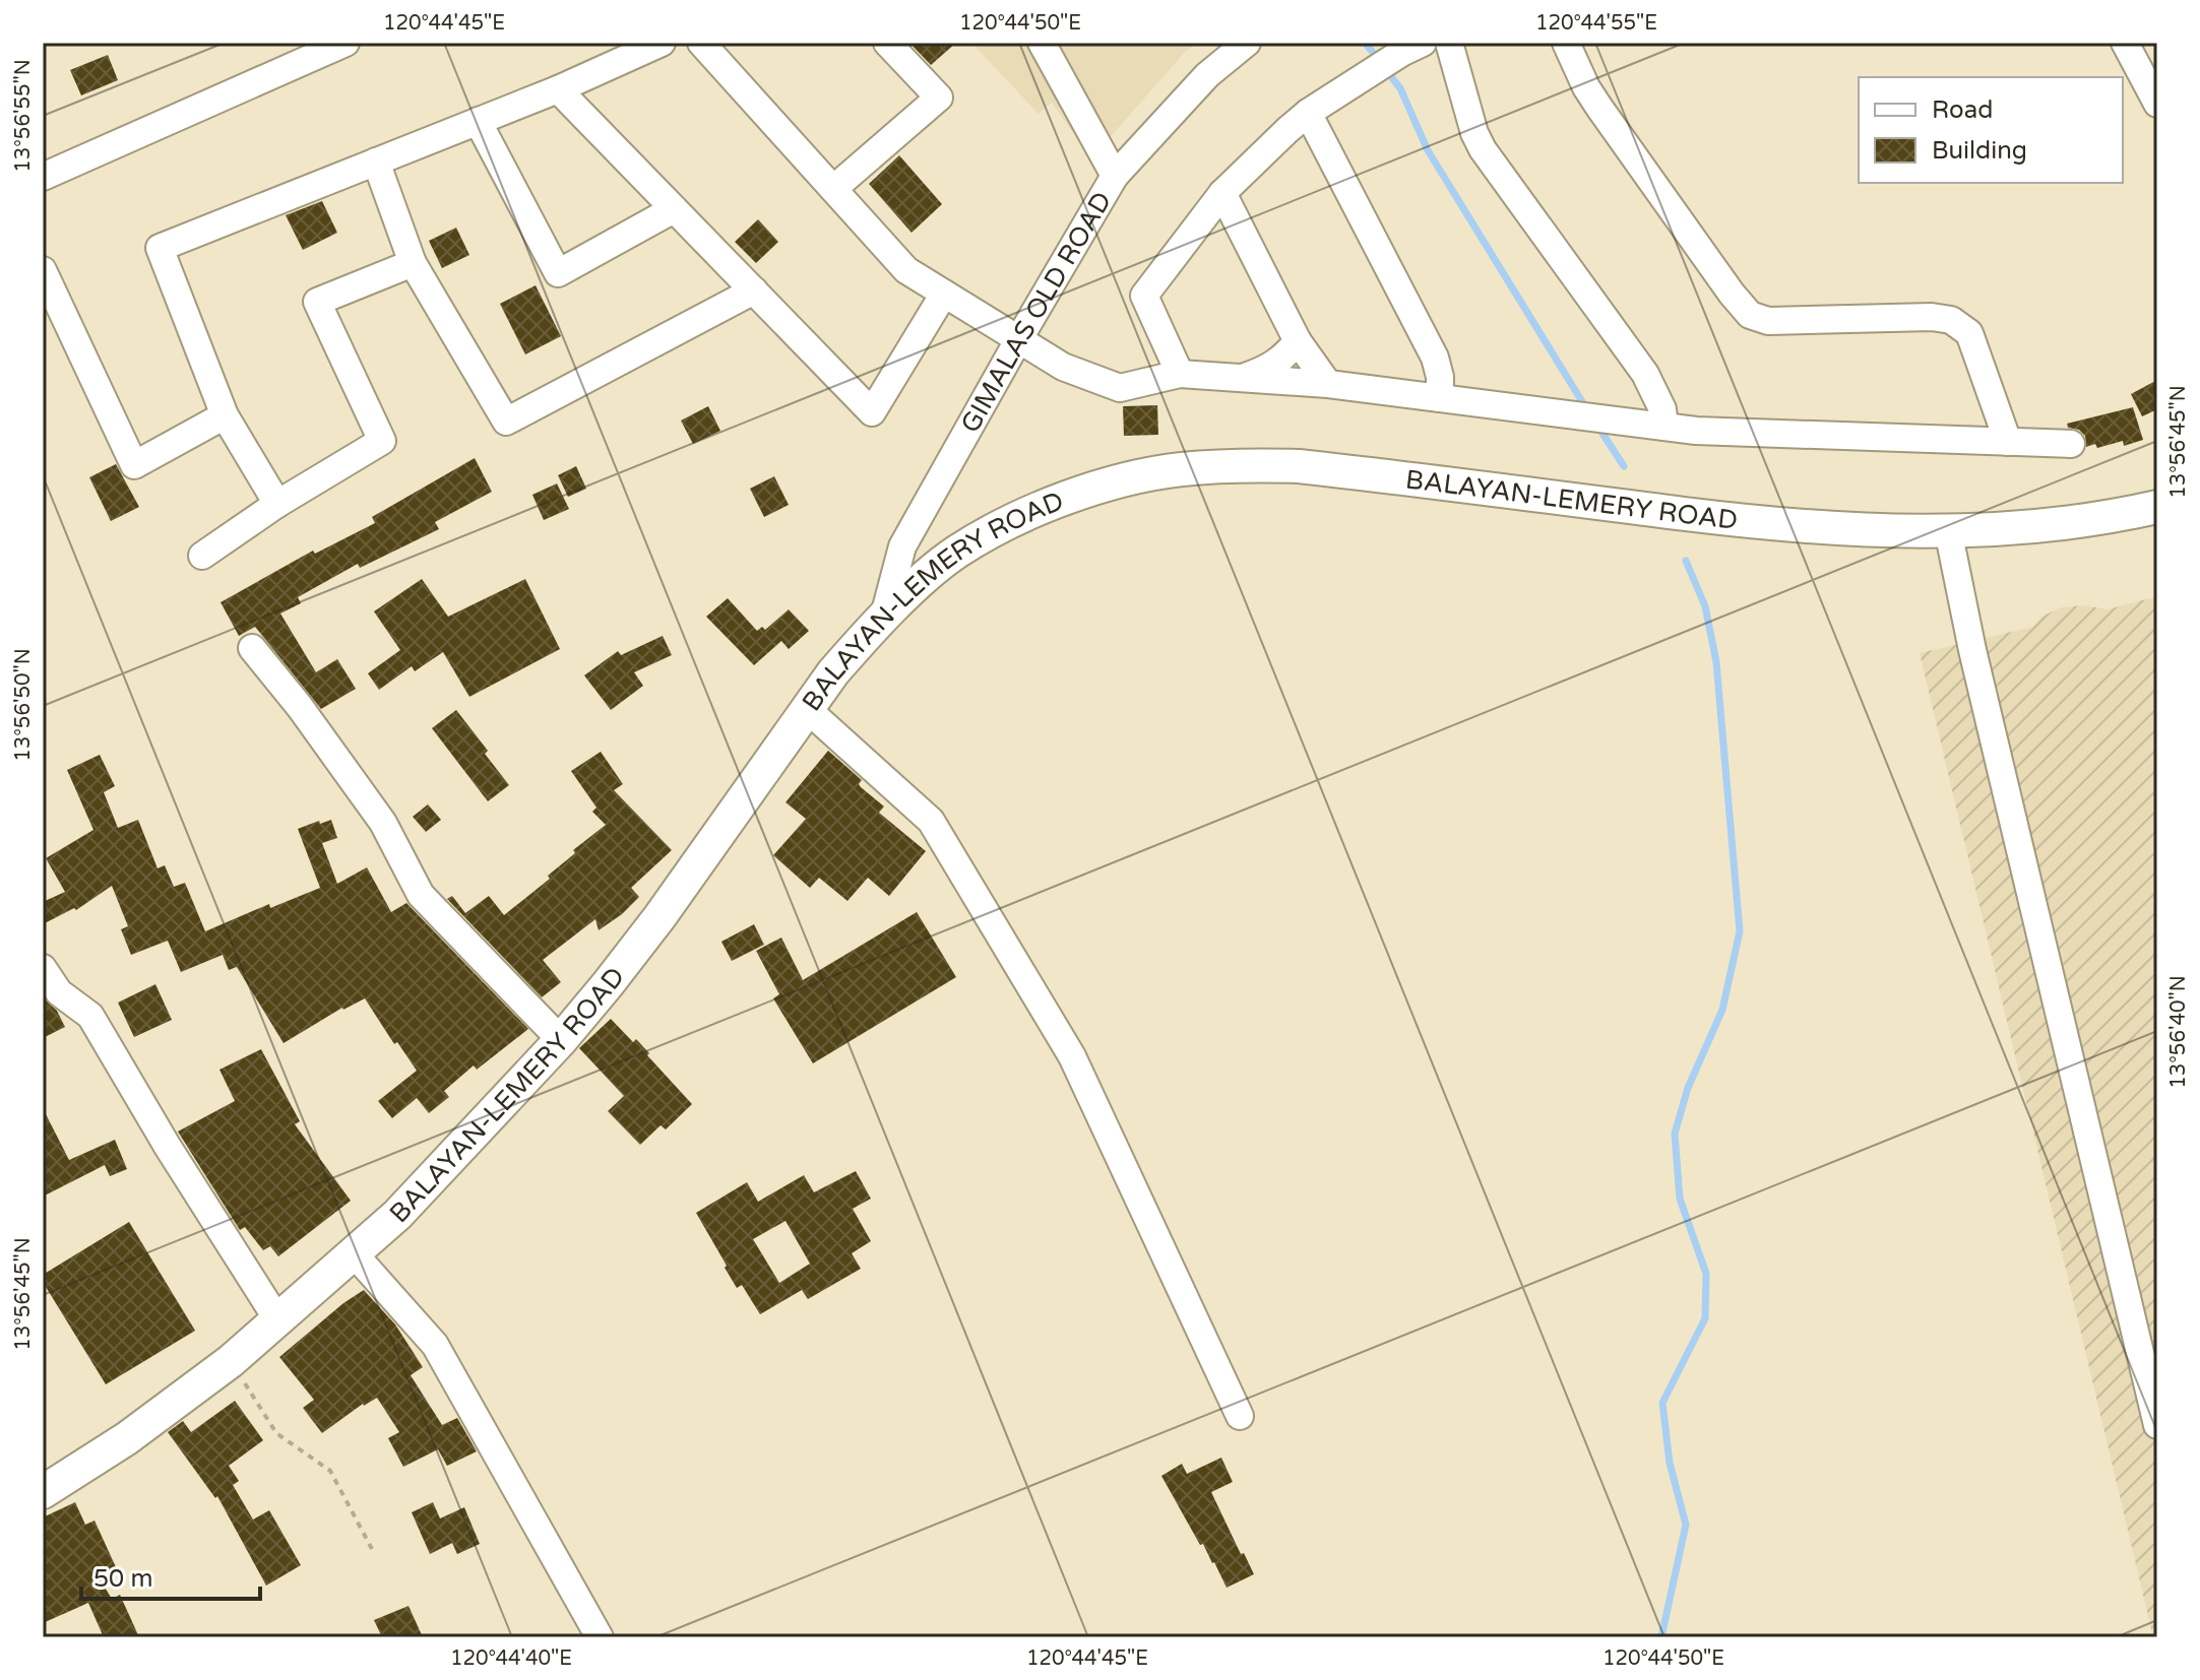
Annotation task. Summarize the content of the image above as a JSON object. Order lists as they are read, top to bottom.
{
  "streets": {
    "main road": ["BALAYAN-LEMERY ROAD"],
    "street": ["GIMALAS OLD ROAD"]
  },
  "crossings": [
    ["GIMALAS OLD ROAD", "BALAYAN-LEMERY ROAD"]
  ],
  "legend": ["Road", "Building"],
  "scale_bar": "50 m",
  "coordinates": [
    "120°44'45\"E",
    "120°44'50\"E",
    "120°44'55\"E",
    "13°56'55\"N",
    "13°56'45\"N",
    "13°56'50\"N",
    "13°56'40\"N",
    "120°44'40\"E"
  ]
}
